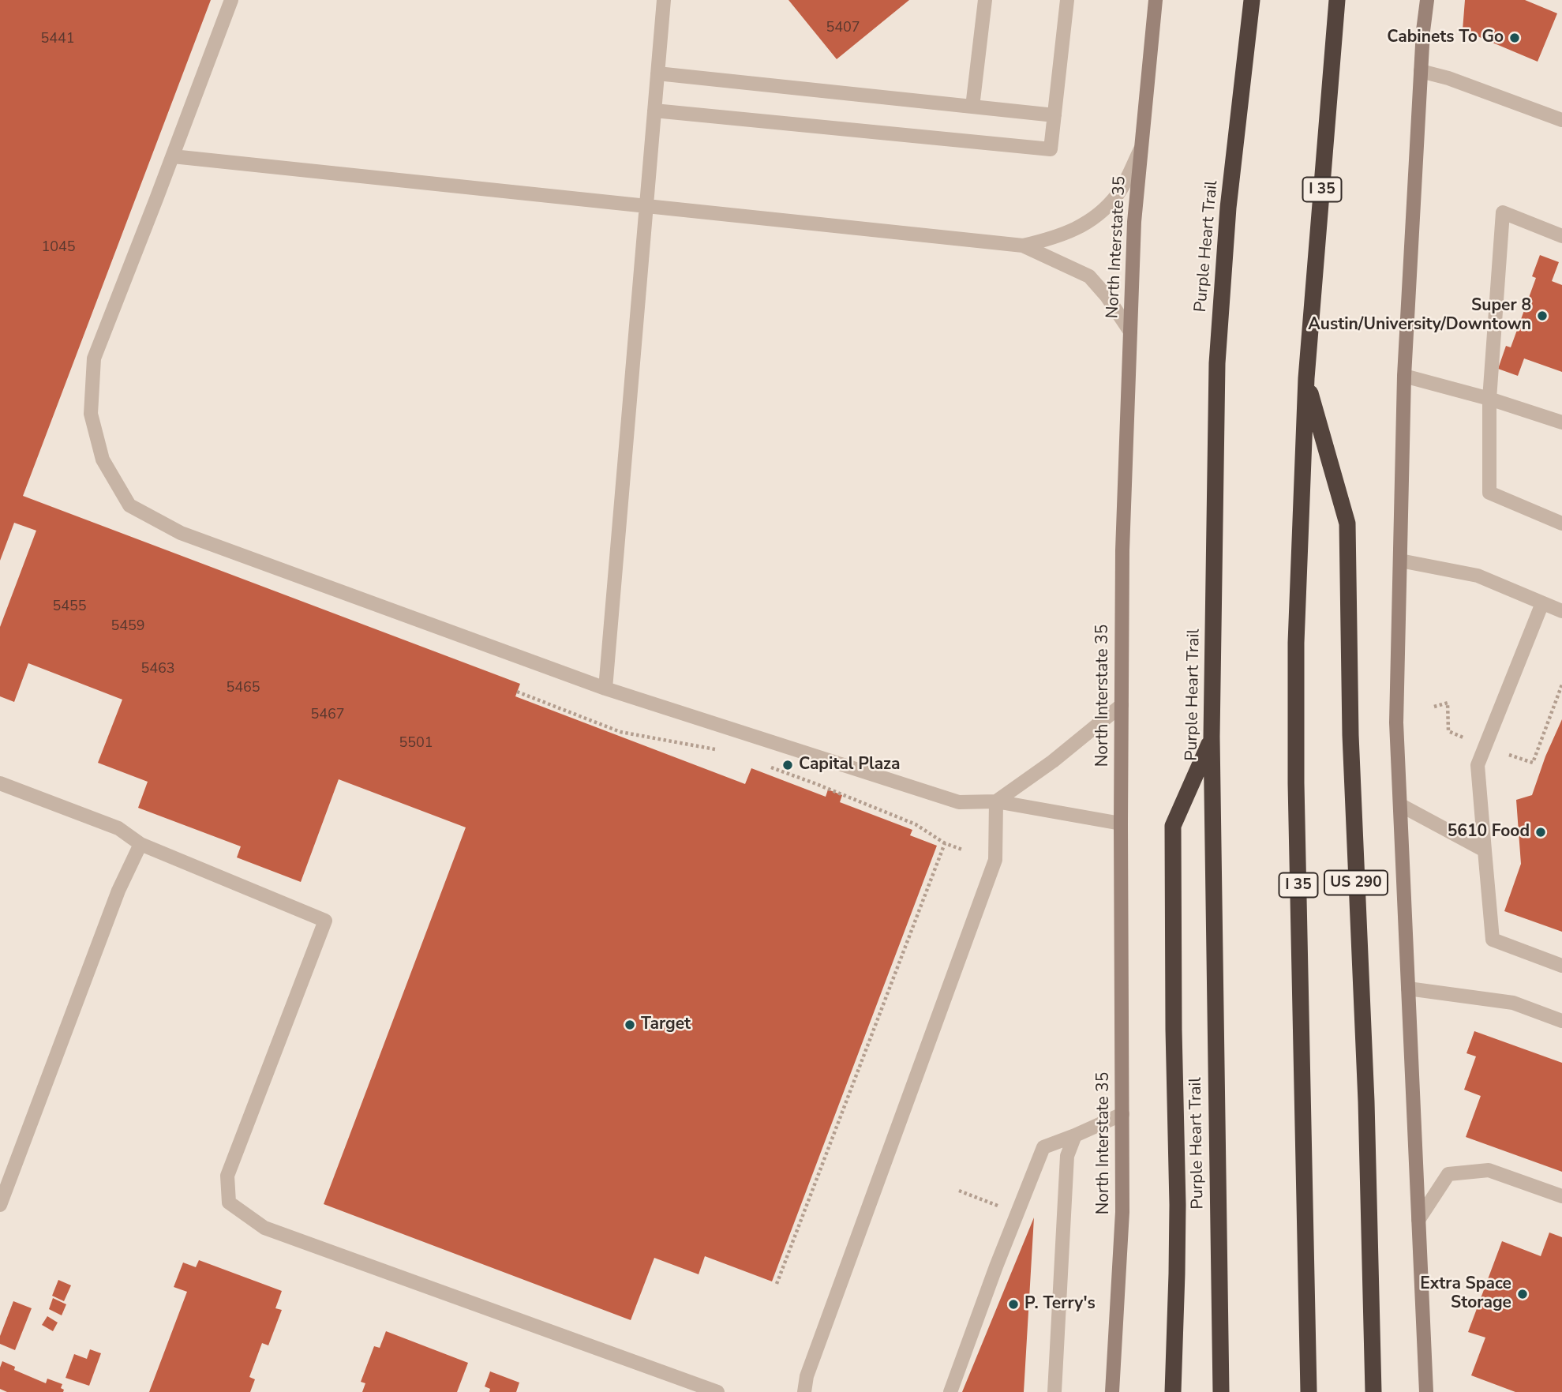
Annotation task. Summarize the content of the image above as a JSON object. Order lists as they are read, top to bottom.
{
  "streets": {
    "highway": ["I 35", "Purple Heart Trail", "US 290"],
    "main road": ["North Interstate 35"]
  },
  "crossings": [
    ["I 35", "US 290"]
  ],
  "places": [
    "Cabinets To Go",
    "Super 8 Austin/University/Downtown",
    "Capital Plaza",
    "5610 Food",
    "Target",
    "Extra Space Storage",
    "P. Terry's"
  ],
  "house_numbers": [
    "5407",
    "5441",
    "1045",
    "5455",
    "5459",
    "5463",
    "5465",
    "5467",
    "5501"
  ]
}
